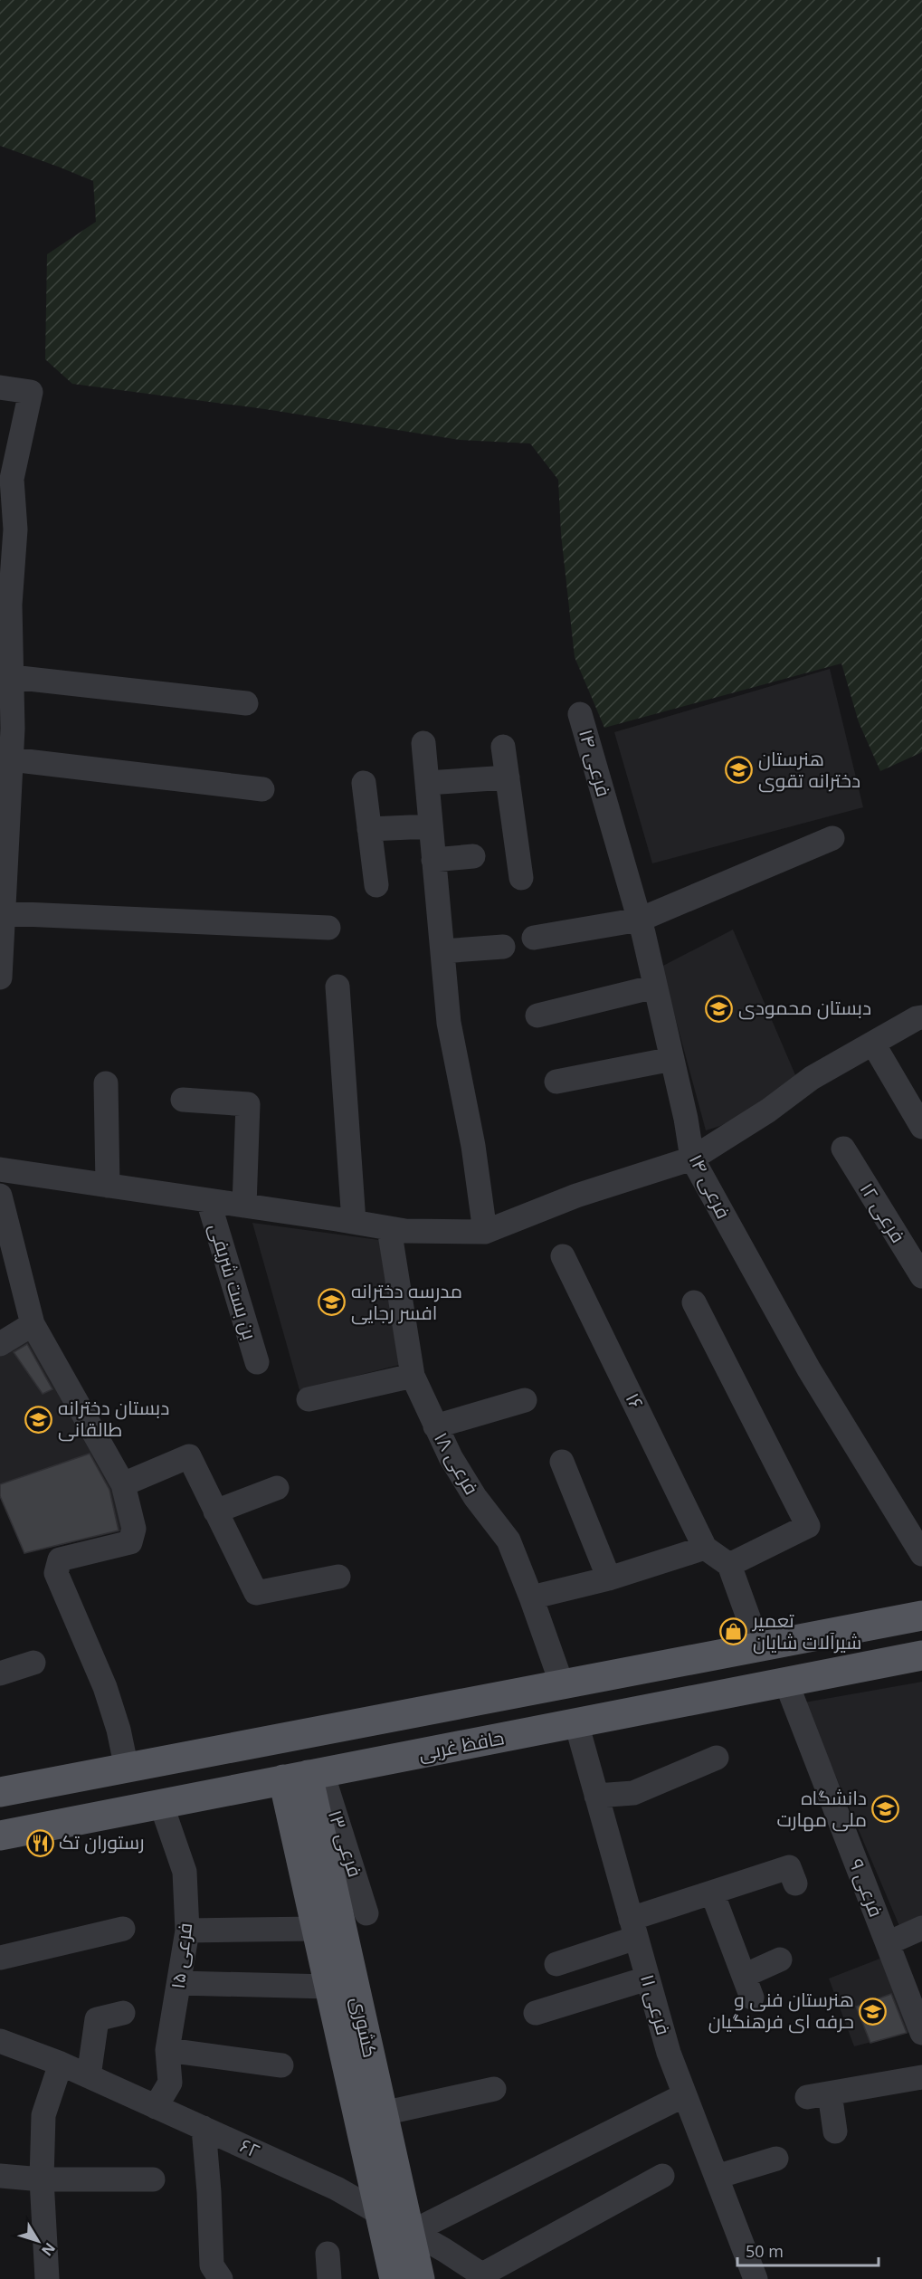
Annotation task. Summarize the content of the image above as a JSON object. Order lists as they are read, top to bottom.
{
  "streets": {
    "main road": ["حافظ غربی", "کشوری"],
    "street": [
      "فرعی ۱۴",
      "فرعی ۱۲",
      "بن بست شریفی",
      "۱۶",
      "فرعی ۱۸",
      "فرعی ۱۳",
      "فرعی ۹",
      "فرعی ۱۵",
      "فرعی ۱۱",
      "۶۲"
    ]
  },
  "crossings": [
    ["حافظ غربی", "فرعی ۱۳"],
    ["حافظ غربی", "فرعی ۹"],
    ["حافظ غربی", "فرعی ۱۵"],
    ["حافظ غربی", "فرعی ۱۱"],
    ["حافظ غربی", "کشوری"],
    ["فرعی ۱۳", "کشوری"],
    ["فرعی ۱۵", "۶۲"],
    ["کشوری", "۶۲"]
  ],
  "places": {
    "school or university": [
      "هنرستان دخترانه تقوی",
      "دبستان محمودی",
      "مدرسه دخترانه افسر رجایی",
      "دبستان دخترانه طالقانی",
      "دانشگاه ملی مهارت",
      "هنرستان فنی و حرفه ای فرهنگیان"
    ],
    "shop": ["تعمیر شیرآلات شایان"],
    "restaurant": ["رستوران تک"]
  },
  "scale_bar": "50 m",
  "north": "bottom right"
}
